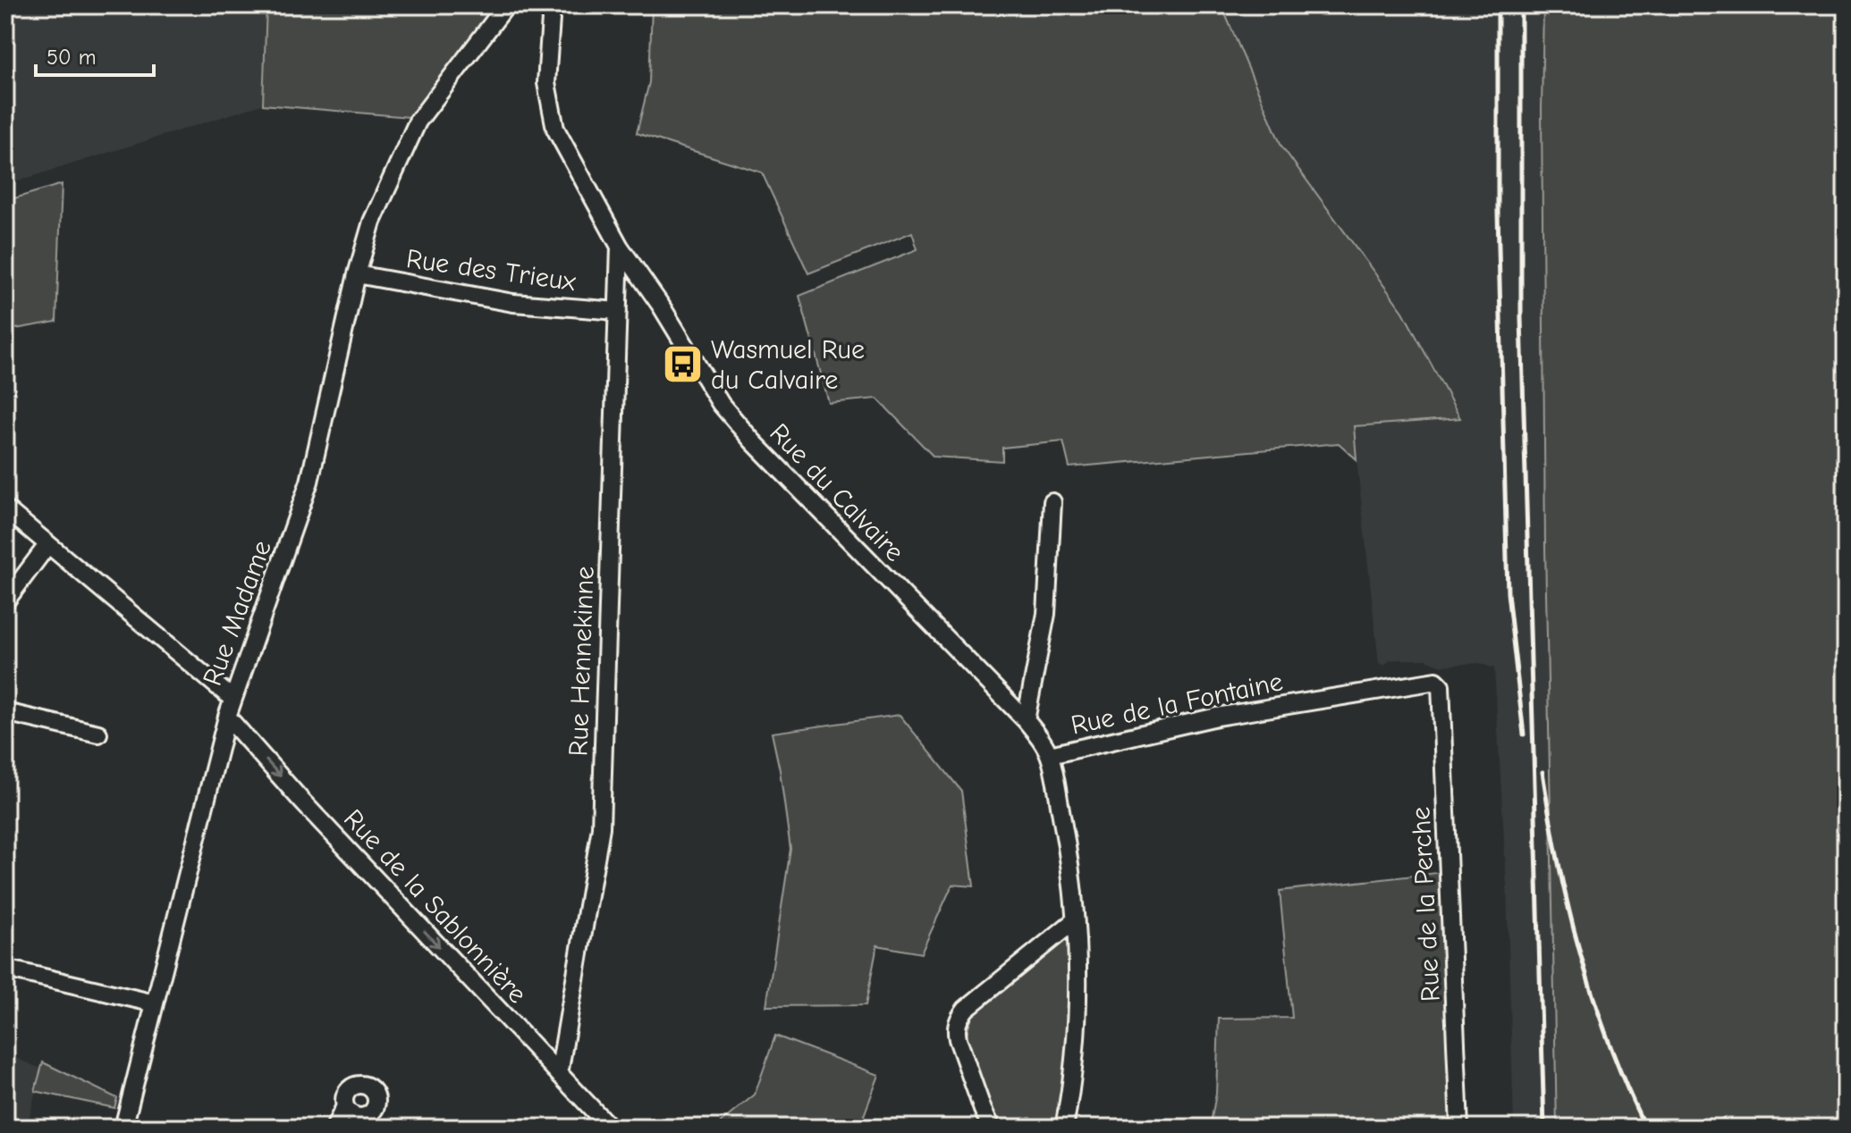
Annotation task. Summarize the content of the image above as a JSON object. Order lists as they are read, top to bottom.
{
  "streets": {
    "street": [
      "Rue des Trieux",
      "Rue du Calvaire",
      "Rue Madame",
      "Rue Hennekinne",
      "Rue de la Fontaine",
      "Rue de la Perche",
      "Rue de la Sablonnière"
    ]
  },
  "crossings": [
    ["Rue des Trieux", "Rue Madame"],
    ["Rue des Trieux", "Rue Hennekinne"],
    ["Rue du Calvaire", "Rue Hennekinne"],
    ["Rue du Calvaire", "Rue de la Fontaine"],
    ["Rue Madame", "Rue de la Sablonnière"],
    ["Rue Hennekinne", "Rue de la Sablonnière"],
    ["Rue de la Fontaine", "Rue de la Perche"]
  ],
  "one_way": ["Rue de la Sablonnière"],
  "places": {
    "bus stop": ["Wasmuel Rue du Calvaire"]
  },
  "scale_bar": "50 m"
}
